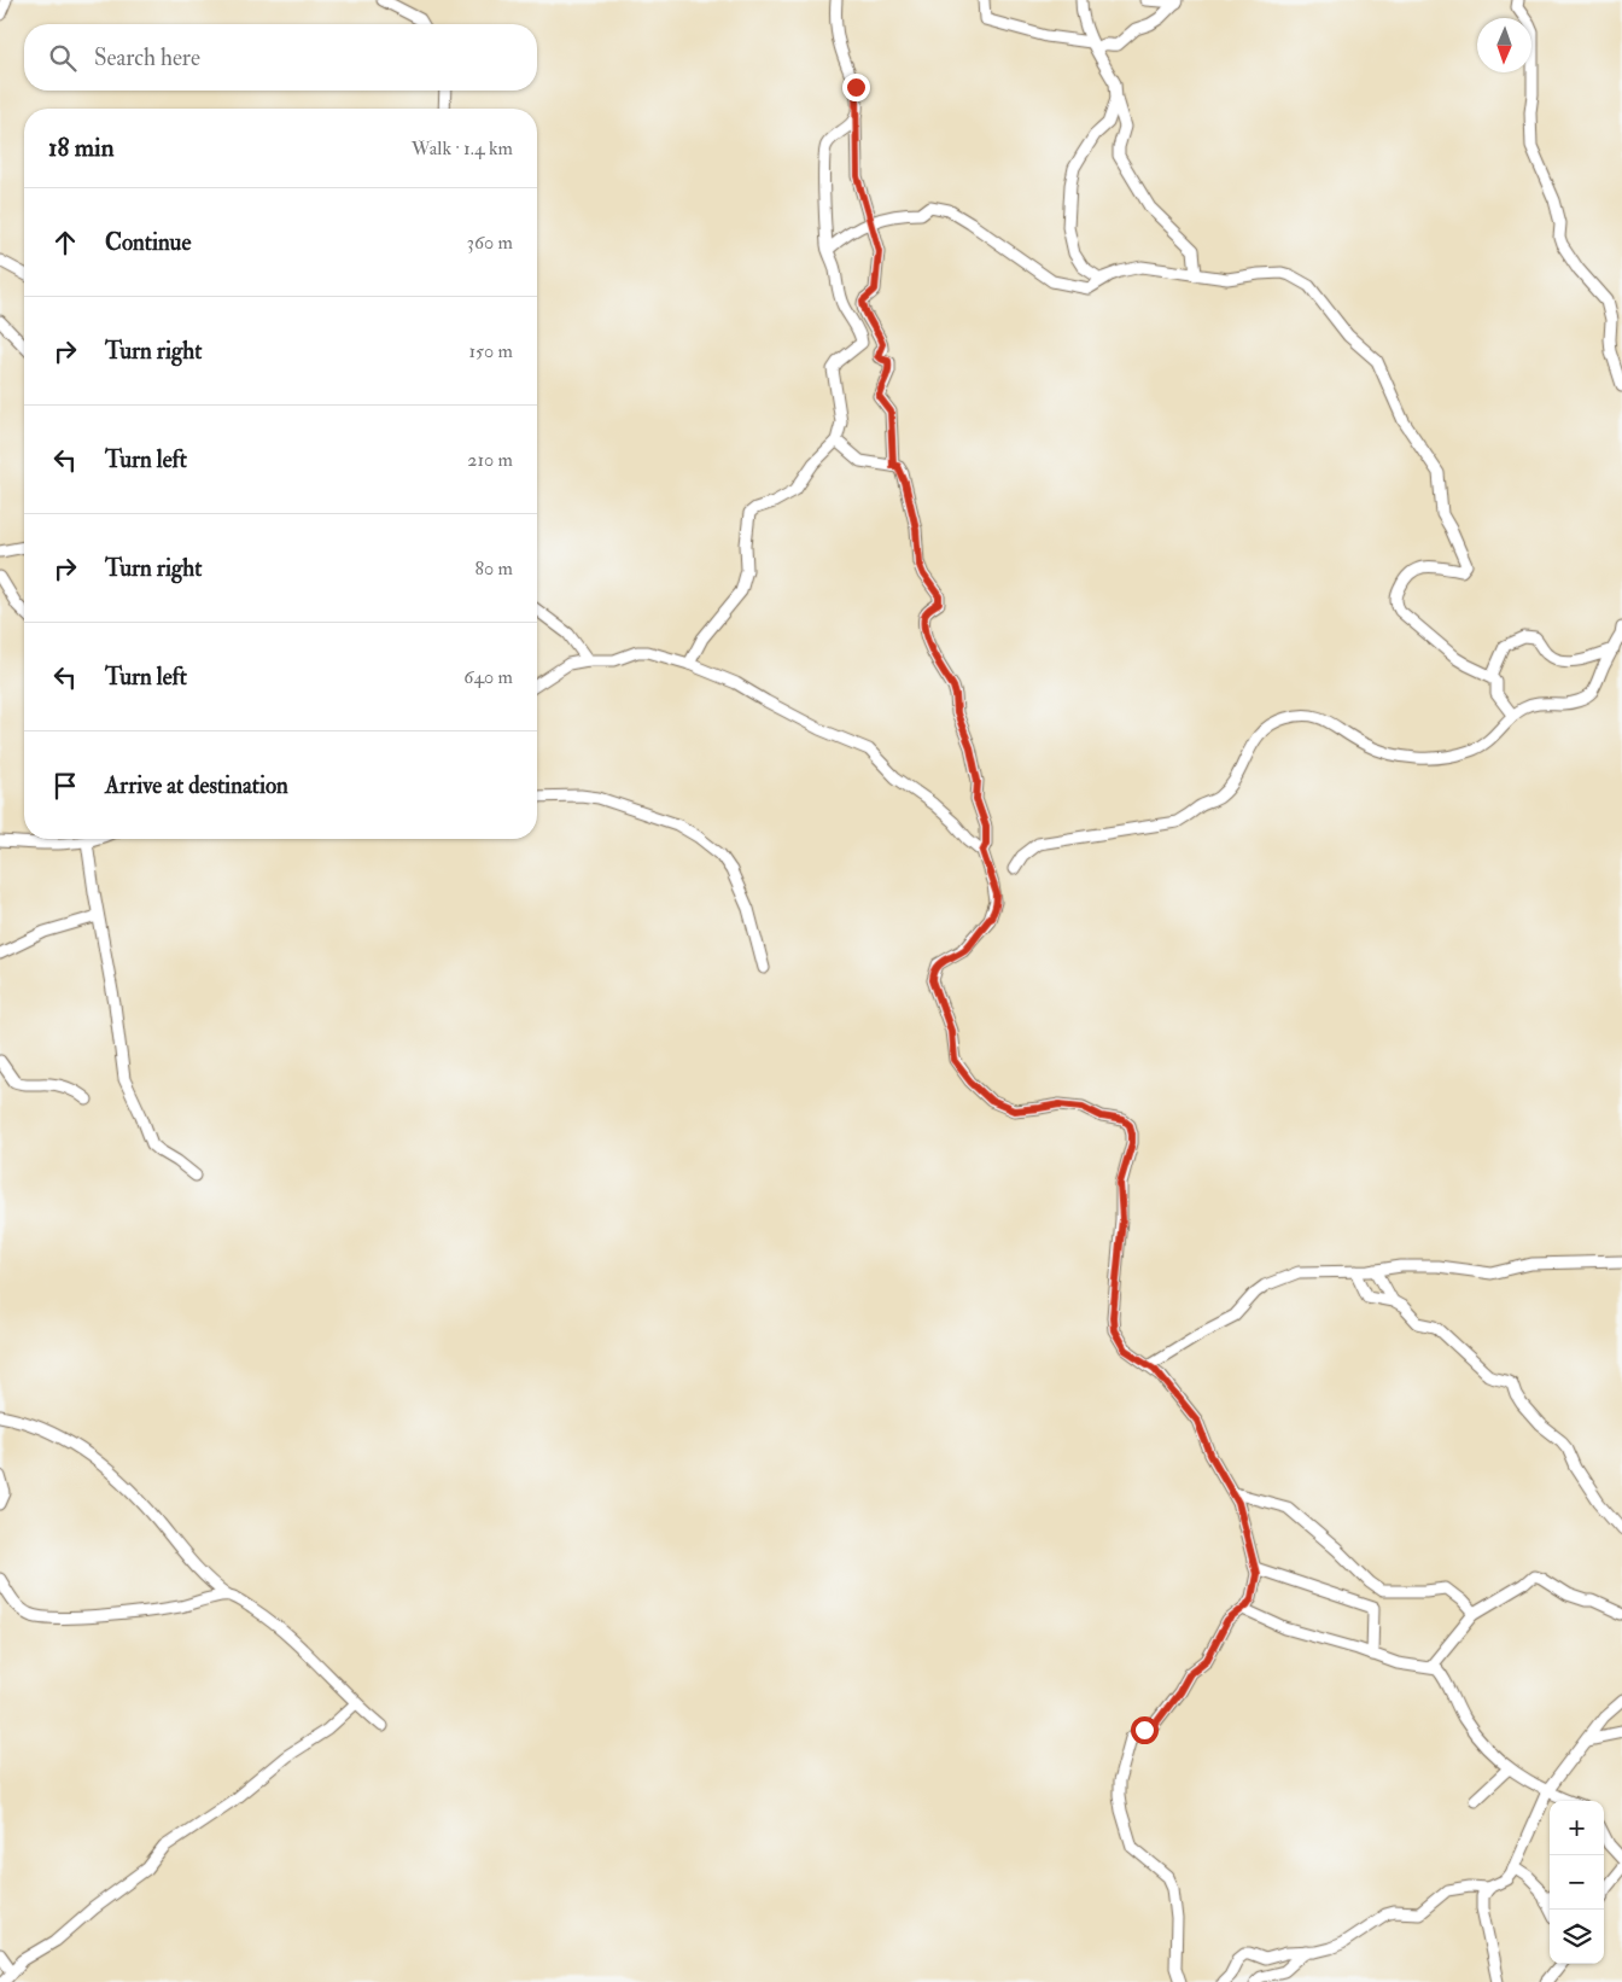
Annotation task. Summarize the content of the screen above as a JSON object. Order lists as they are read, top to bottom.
{
  "north": "bottom",
  "page": {
    "search": "Search here",
    "heading": ["18 min", "Walk · 1.4 km"],
    "list": [
      ["Continue", "360 m"],
      ["Turn right", "150 m"],
      ["Turn left", "210 m"],
      ["Turn right", "80 m"],
      ["Turn left", "640 m"],
      "Arrive at destination"
    ],
    "map_buttons": ["+", "−"]
  }
}
